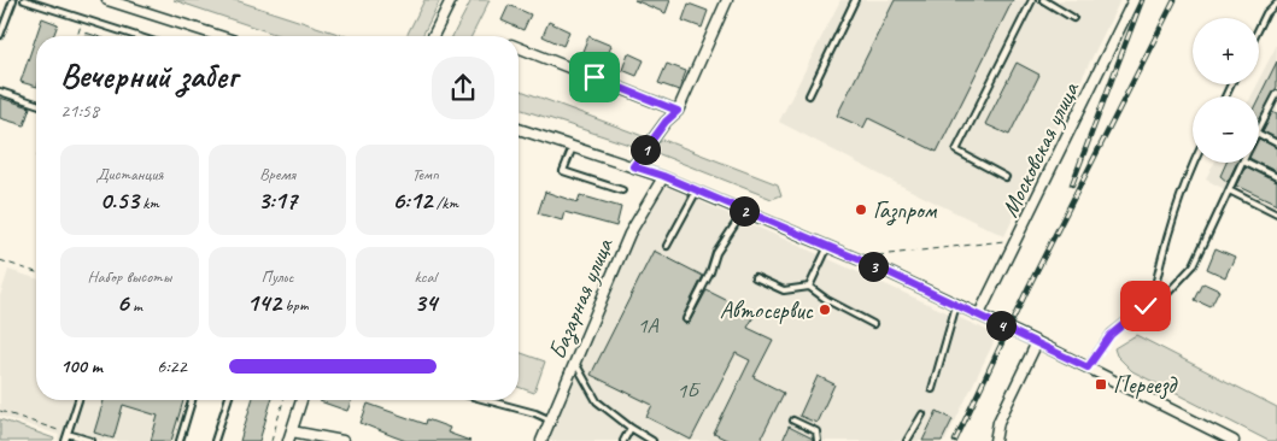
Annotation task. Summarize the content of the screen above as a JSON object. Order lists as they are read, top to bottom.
{
  "streets": {
    "street": ["Московская улица", "Базарная улица"]
  },
  "places": {
    "other": ["Газпром", "Автосервис"],
    "transit": ["Переезд"]
  },
  "house_numbers": ["1А", "1Б"],
  "page": {
    "map_buttons": ["+", "−"],
    "heading": ["Вечерний забег", "21:58"],
    "pins": [
      "1",
      "2",
      "3",
      "4"
    ],
    "stats": [
      ["Дистанция", "0.53 km"],
      ["Время", "3:17"],
      ["Темп", "6:12 /km"],
      ["Набор высоты", "6 m"],
      ["Пульс", "142 bpm"],
      ["kcal", "34"]
    ],
    "list": [
      {
        "name": "100 m",
        "note": "6:22"
      }
    ]
  }
}
